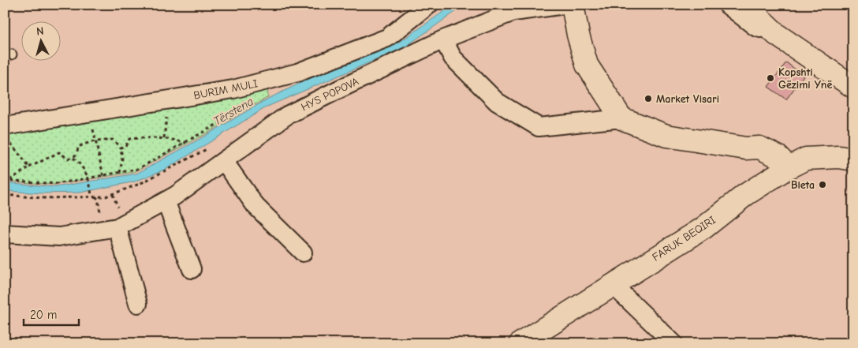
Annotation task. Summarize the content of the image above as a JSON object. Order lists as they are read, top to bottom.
{
  "streets": {
    "street": ["BURIM MULI", "HYS POPOVA", "FARUK BEQIRI"]
  },
  "water": ["Tërstena"],
  "places": ["Kopshti Gëzimi Ynë", "Market Visari", "Bleta"],
  "scale_bar": "20 m",
  "north": "top"
}
